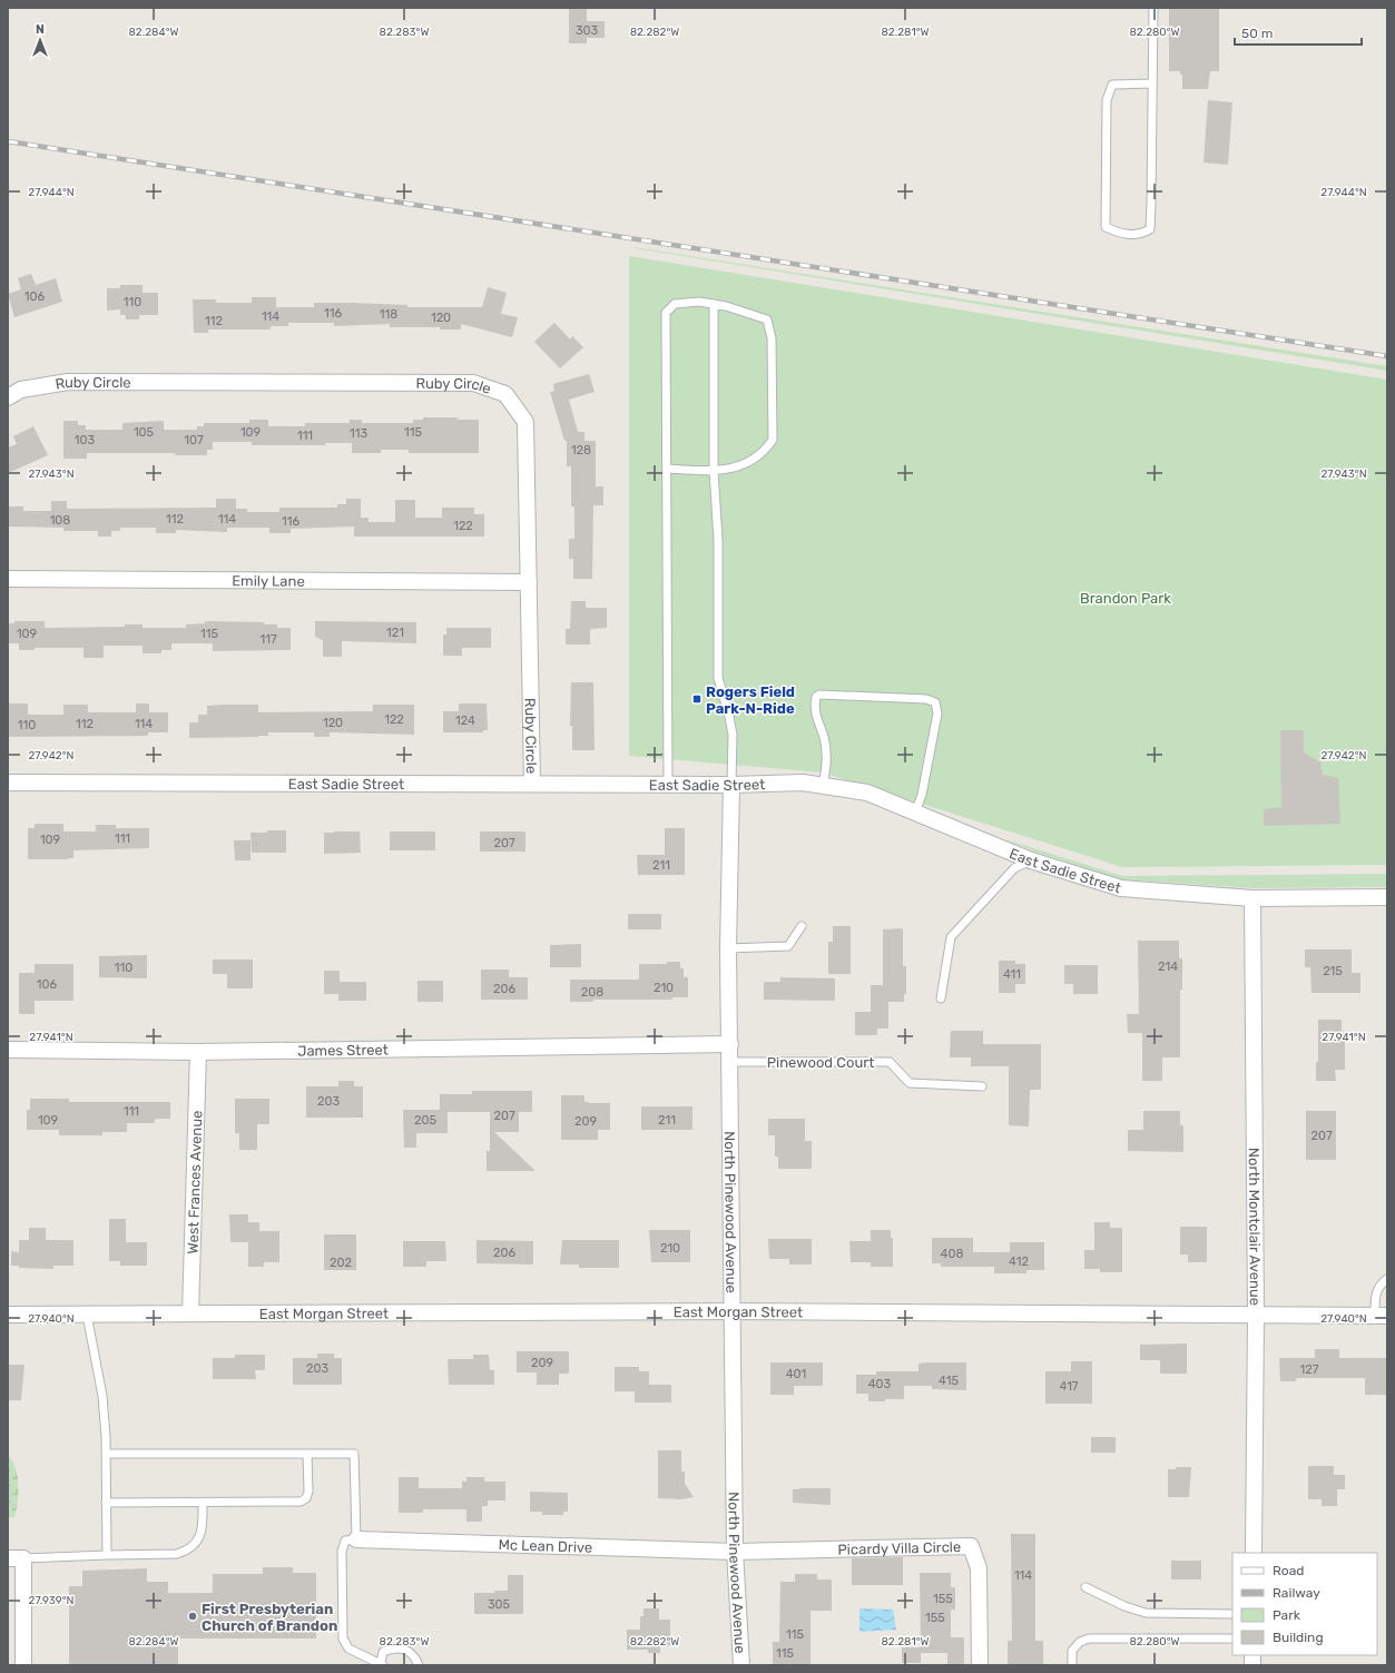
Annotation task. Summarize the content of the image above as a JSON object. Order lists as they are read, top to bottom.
{
  "streets": {
    "street": [
      "Ruby Circle",
      "Emily Lane",
      "East Sadie Street",
      "James Street",
      "West Frances Avenue",
      "North Pinewood Avenue",
      "North Montclair Avenue",
      "East Morgan Street",
      "Mc Lean Drive",
      "Picardy Villa Circle"
    ],
    "lane": ["Pinewood Court"]
  },
  "crossings": [
    ["Ruby Circle", "Emily Lane"],
    ["Ruby Circle", "East Sadie Street"],
    ["East Sadie Street", "North Pinewood Avenue"],
    ["East Sadie Street", "North Montclair Avenue"],
    ["James Street", "West Frances Avenue"],
    ["James Street", "North Pinewood Avenue"],
    ["Pinewood Court", "North Pinewood Avenue"],
    ["West Frances Avenue", "East Morgan Street"],
    ["North Pinewood Avenue", "East Morgan Street"],
    ["North Pinewood Avenue", "Mc Lean Drive"],
    ["North Pinewood Avenue", "Picardy Villa Circle"],
    ["North Montclair Avenue", "East Morgan Street"],
    ["Mc Lean Drive", "Picardy Villa Circle"]
  ],
  "parks": ["Brandon Park"],
  "places": {
    "transit": ["Rogers Field Park-N-Ride"],
    "other": ["First Presbyterian Church of Brandon"]
  },
  "house_numbers": [
    "303",
    "106",
    "110",
    "116",
    "118",
    "114",
    "120",
    "112",
    "105",
    "109",
    "115",
    "113",
    "111",
    "103",
    "107",
    "128",
    "112",
    "114",
    "108",
    "116",
    "122",
    "121",
    "109",
    "115",
    "117",
    "122",
    "124",
    "120",
    "112",
    "114",
    "110",
    "111",
    "109",
    "207",
    "211",
    "214",
    "110",
    "215",
    "411",
    "106",
    "210",
    "206",
    "208",
    "203",
    "111",
    "207",
    "109",
    "205",
    "211",
    "209",
    "207",
    "210",
    "206",
    "408",
    "412",
    "202",
    "209",
    "203",
    "127",
    "401",
    "415",
    "403",
    "417",
    "114",
    "155",
    "305",
    "155",
    "115",
    "115"
  ],
  "legend": [
    "Road",
    "Railway",
    "Park",
    "Building"
  ],
  "scale_bar": "50 m",
  "north": "top",
  "coordinates": [
    "82.284°W",
    "82.283°W",
    "82.282°W",
    "82.281°W",
    "82.280°W",
    "27.944°N",
    "27.943°N",
    "27.942°N",
    "27.941°N",
    "27.940°N",
    "27.939°N"
  ]
}
